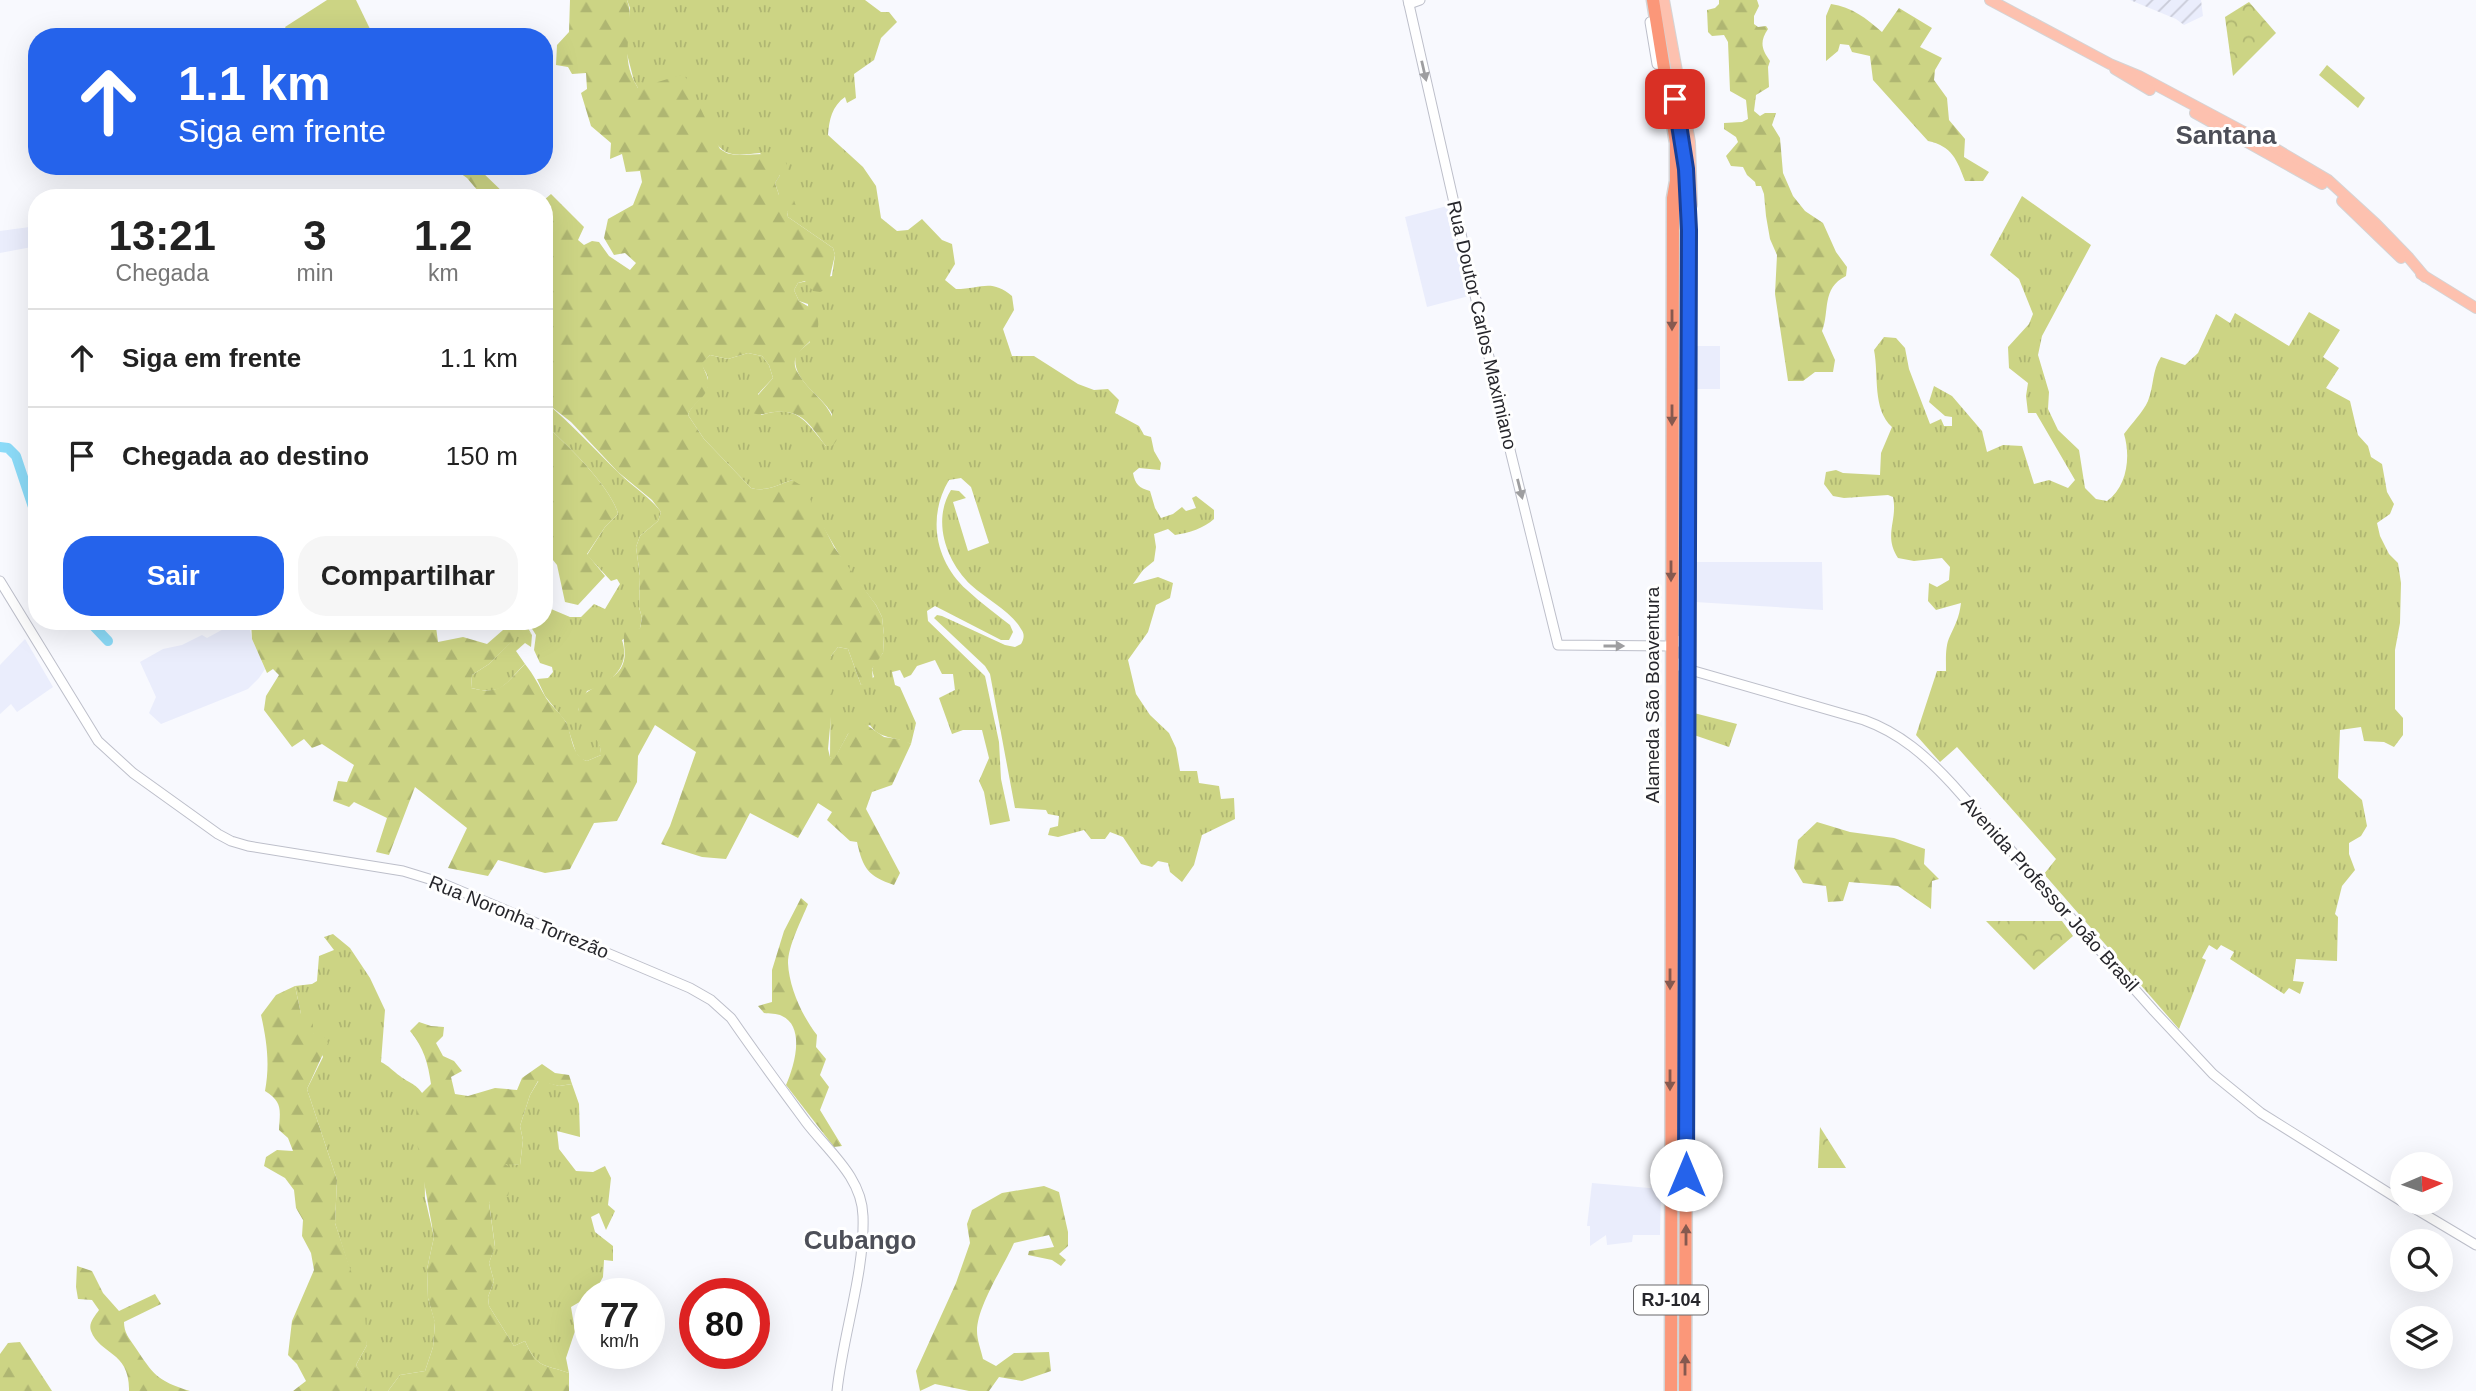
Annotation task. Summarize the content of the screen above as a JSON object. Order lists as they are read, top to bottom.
{
  "streets": {
    "highway": ["Alameda São Boaventura", "RJ-104"],
    "main road": ["Rua Doutor Carlos Maximiano", "Avenida Professor João Brasil", "Rua Noronha Torrezão"]
  },
  "crossings": [
    ["Rua Doutor Carlos Maximiano", "Alameda São Boaventura"],
    ["Alameda São Boaventura", "Avenida Professor João Brasil"],
    ["Alameda São Boaventura", "RJ-104"]
  ],
  "one_way": ["Rua Doutor Carlos Maximiano"],
  "districts": ["Santana", "Cubango"],
  "north": "right",
  "page": {
    "turn": ["1.1 km", "Siga em frente"],
    "eta": [
      "13:21",
      "Chegada",
      "3",
      "min",
      "1.2",
      "km"
    ],
    "list": [
      {
        "name": "Siga em frente",
        "value": "1.1 km"
      },
      {
        "name": "Chegada ao destino",
        "value": "150 m"
      }
    ],
    "buttons": ["Sair", "Compartilhar"],
    "speed": "77 km/h",
    "limit": "80"
  }
}
